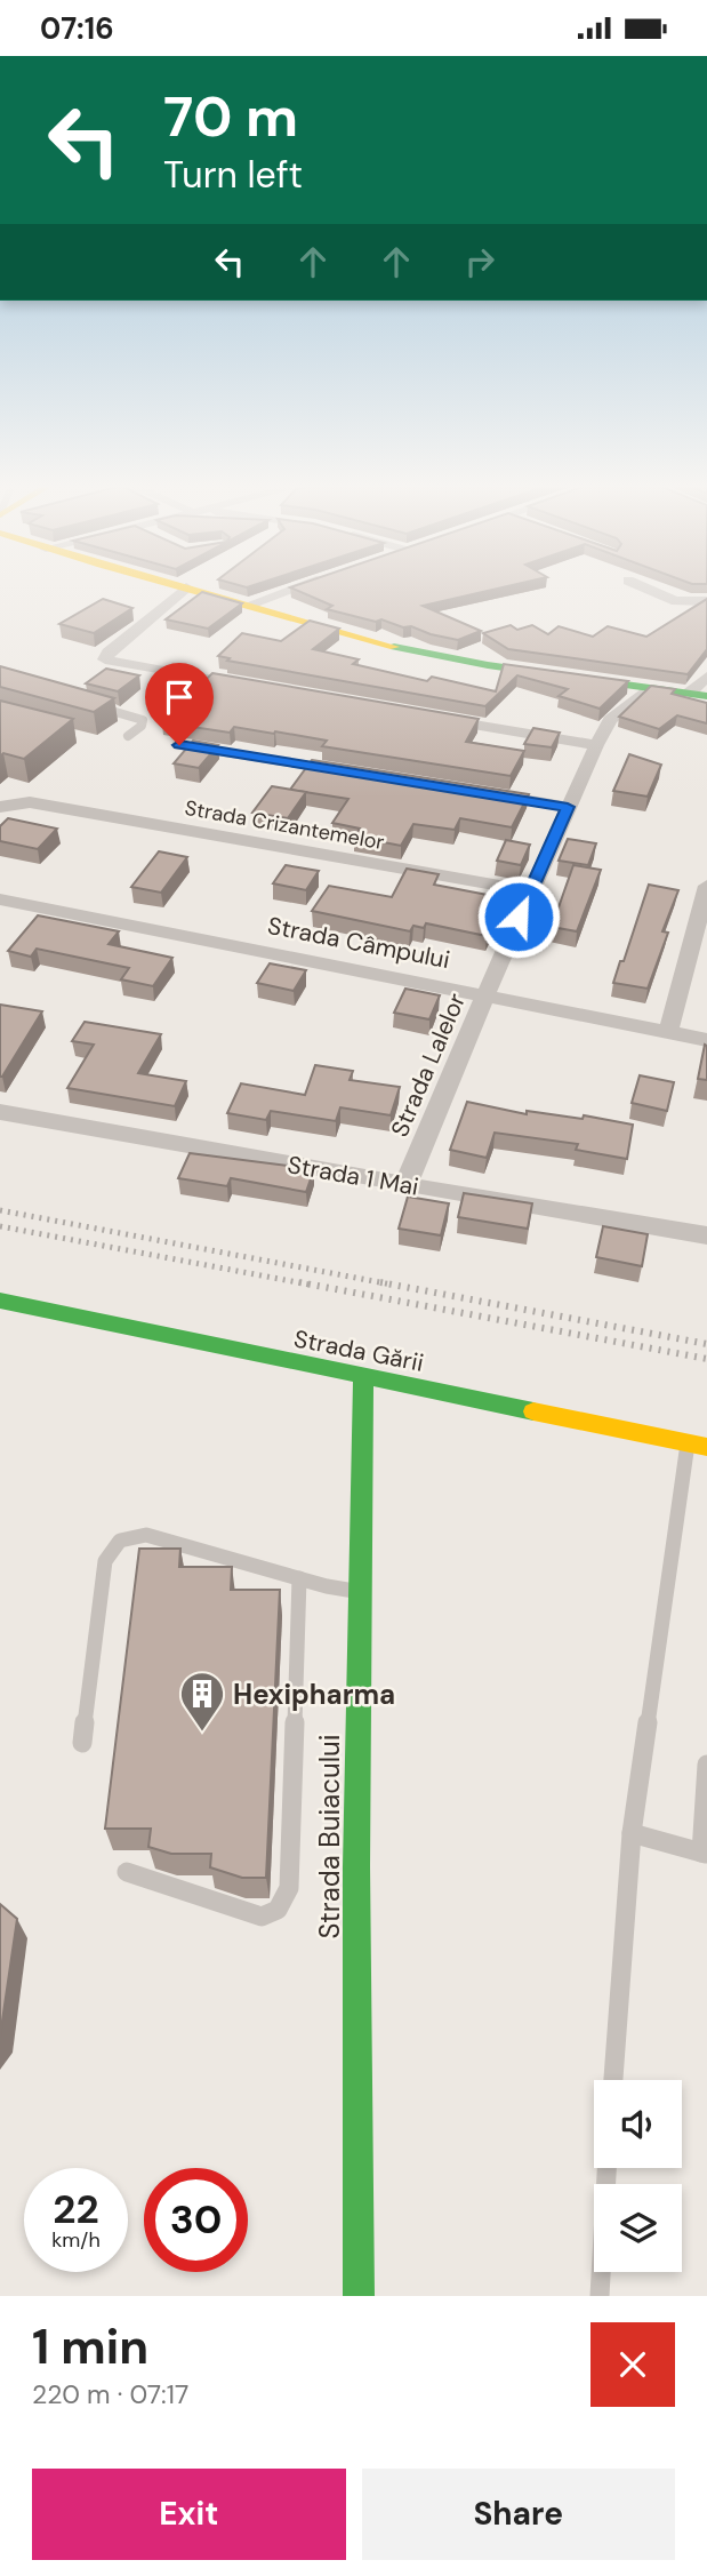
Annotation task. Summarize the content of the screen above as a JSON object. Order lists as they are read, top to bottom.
{
  "streets": {
    "street": [
      "Strada Crizantemelor",
      "Strada Câmpului",
      "Strada Lalelor",
      "Strada 1 Mai",
      "Strada Gării",
      "Strada Buiacului"
    ]
  },
  "crossings": [
    ["Strada Crizantemelor", "Strada Lalelor"],
    ["Strada Câmpului", "Strada Lalelor"],
    ["Strada Lalelor", "Strada 1 Mai"],
    ["Strada Gării", "Strada Buiacului"]
  ],
  "places": {
    "building": ["Hexipharma"]
  },
  "page": {
    "status": "07:16",
    "turn": ["70 m", "Turn left"],
    "speed": "22 km/h",
    "limit": "30",
    "heading": ["1 min", "220 m · 07:17"],
    "buttons": ["Exit", "Share"]
  }
}
